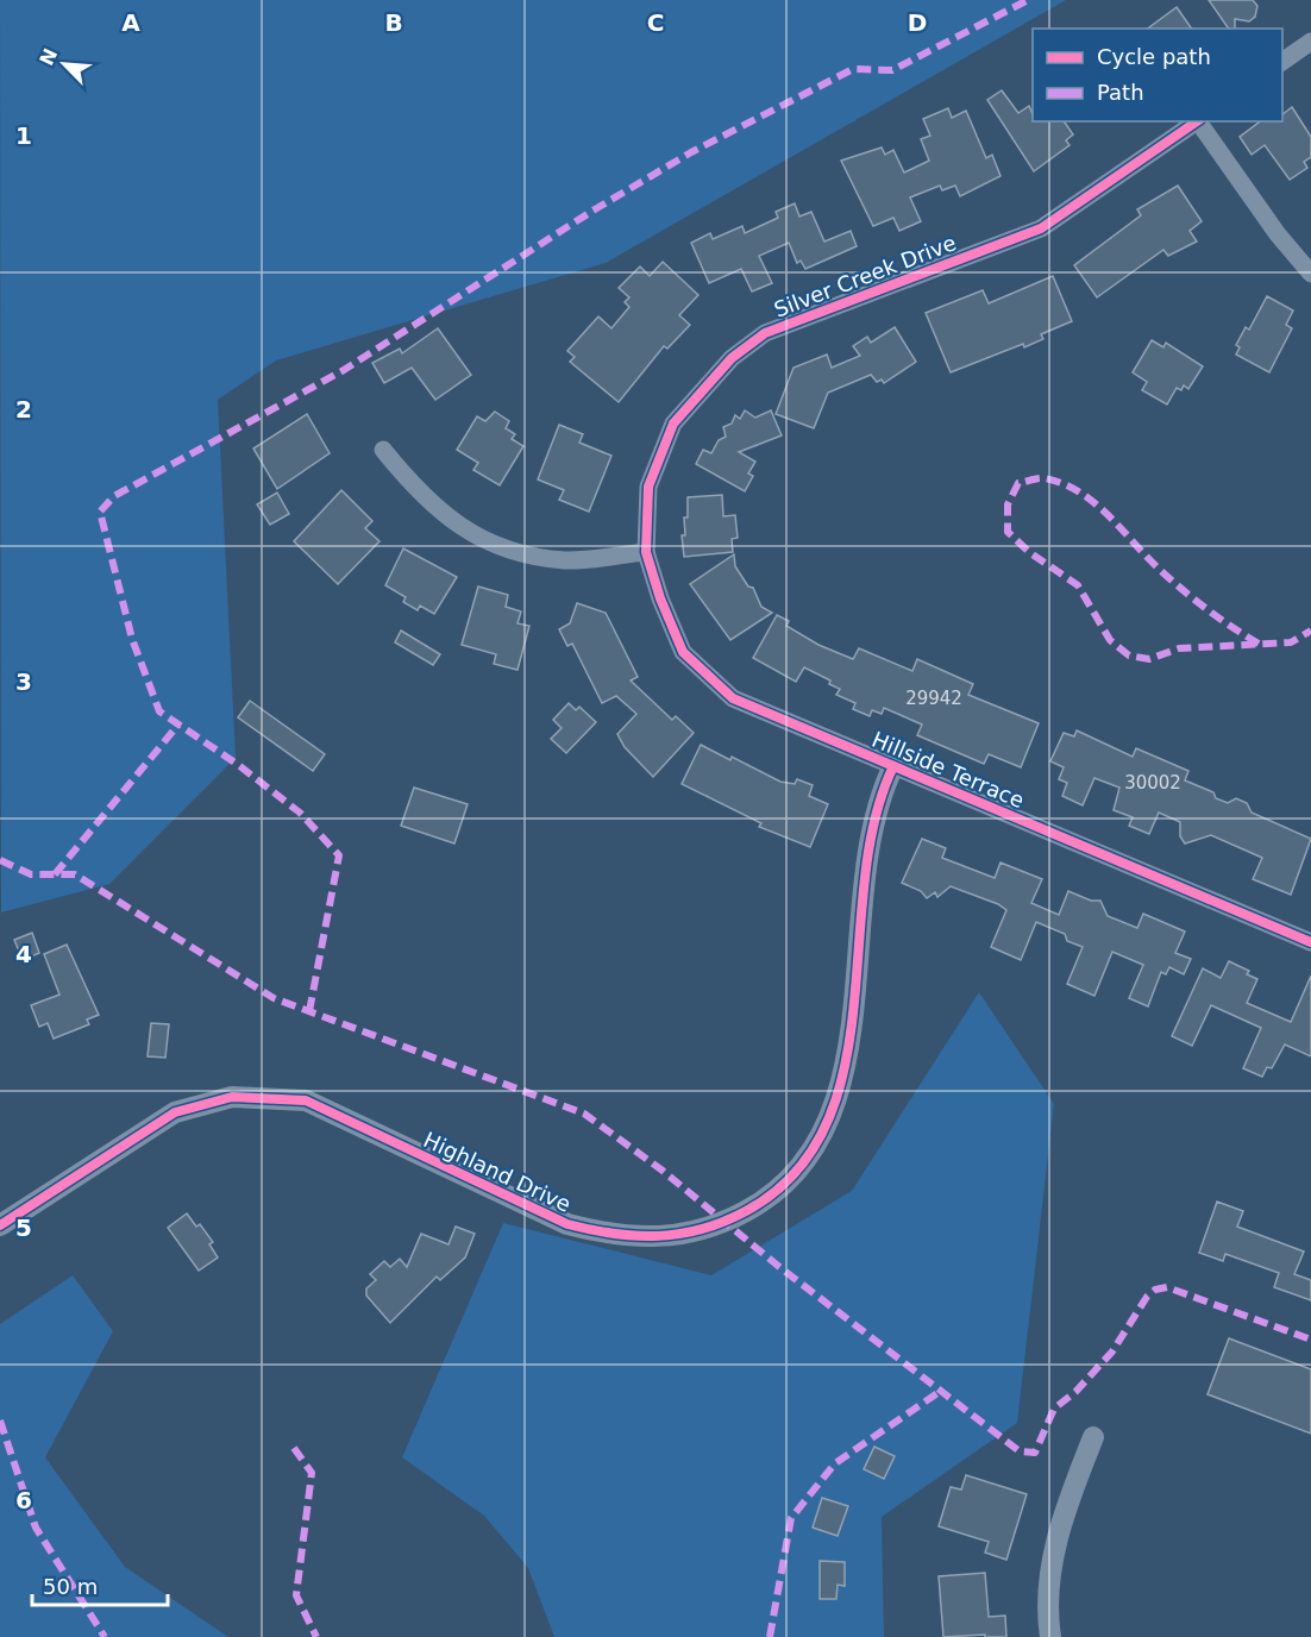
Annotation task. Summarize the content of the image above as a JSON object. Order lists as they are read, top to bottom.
{
  "streets": {
    "street": ["Silver Creek Drive", "Hillside Terrace", "Highland Drive"]
  },
  "crossings": [
    ["Silver Creek Drive", "Hillside Terrace"],
    ["Hillside Terrace", "Highland Drive"]
  ],
  "house_numbers": ["29942", "30002"],
  "legend": ["Cycle path", "Path"],
  "scale_bar": "50 m",
  "north": "top left",
  "grid": {
    "columns": [
      "A",
      "B",
      "C",
      "D"
    ],
    "rows": [
      "1",
      "2",
      "3",
      "4",
      "5",
      "6"
    ]
  }
}
